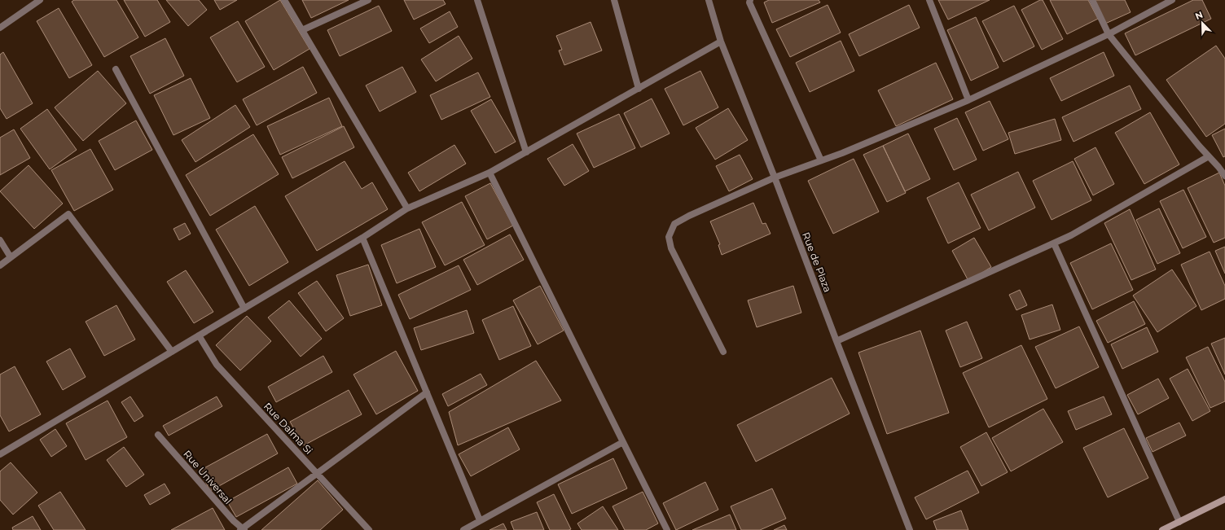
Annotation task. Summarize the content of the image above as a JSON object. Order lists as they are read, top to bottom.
{
  "streets": {
    "street": ["Rue de Plaza", "Rue Dalma Si", "Rue Universal"]
  },
  "north": "top left"
}
